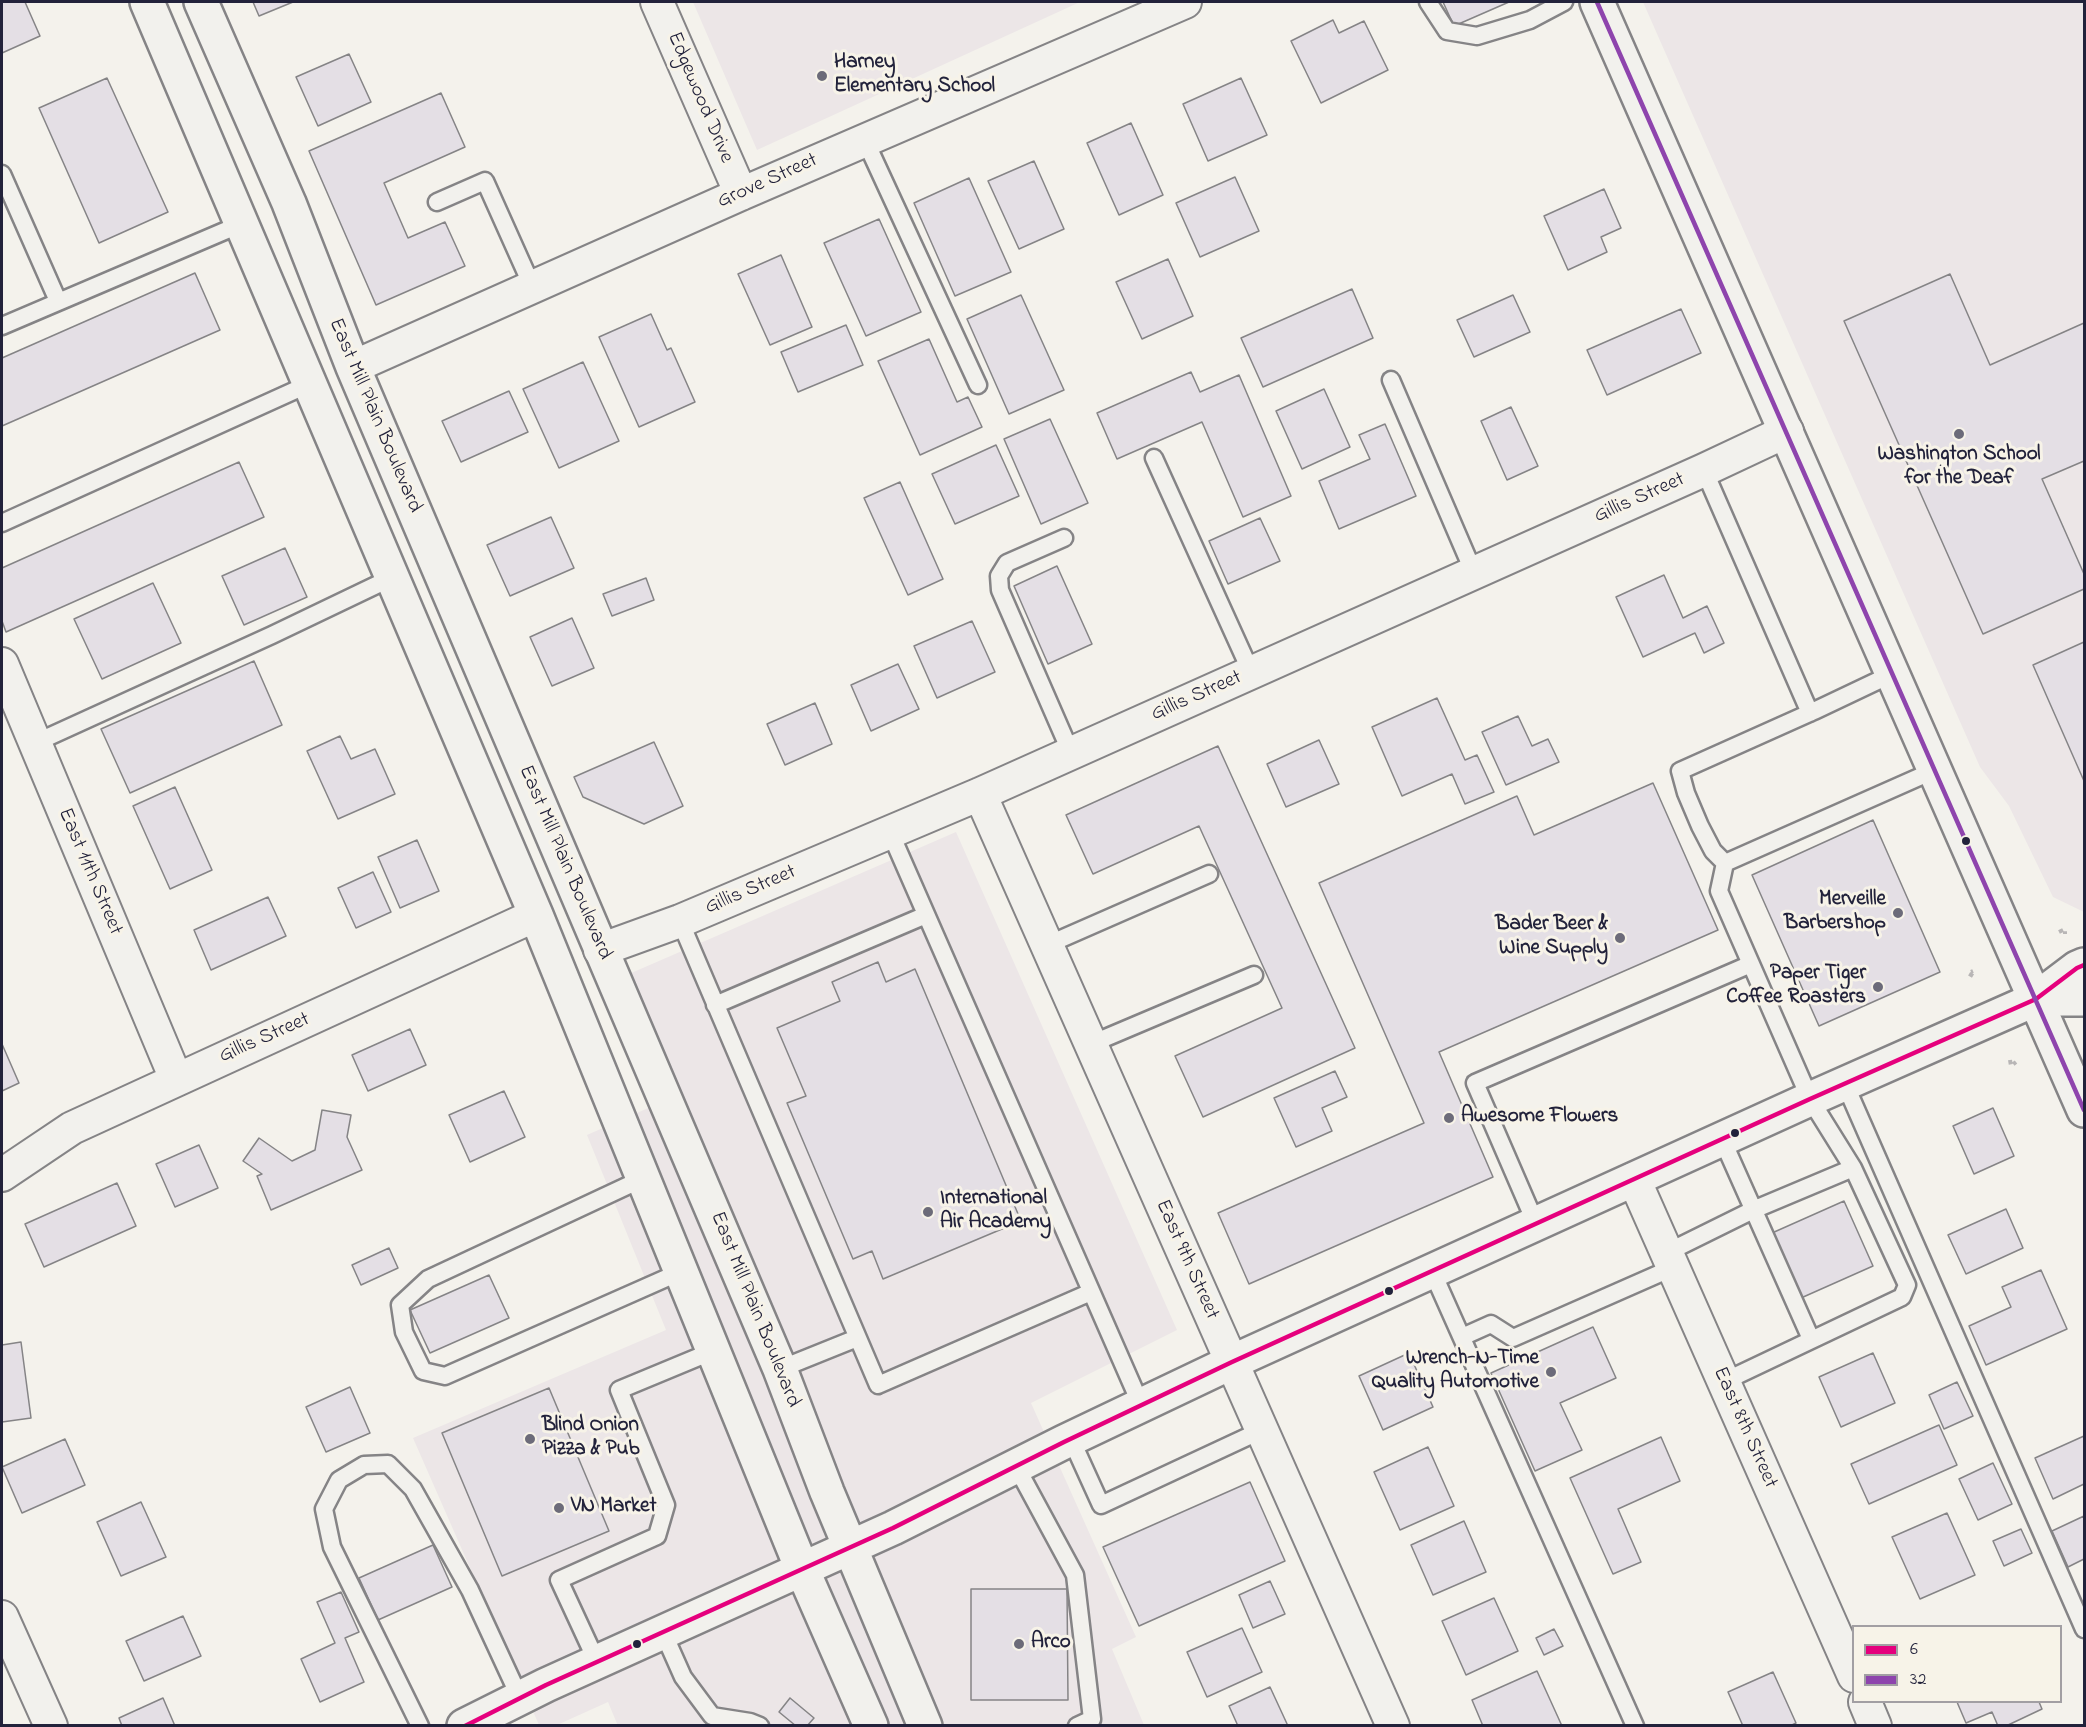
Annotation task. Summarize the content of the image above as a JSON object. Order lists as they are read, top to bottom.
{
  "streets": {
    "main road": ["East Mill Plain Boulevard"],
    "street": [
      "Edgewood Drive",
      "Grove Street",
      "Gillis Street",
      "East 11th Street",
      "East 9th Street",
      "East 8th Street"
    ]
  },
  "crossings": [
    ["Edgewood Drive", "Grove Street"],
    ["Grove Street", "East Mill Plain Boulevard"],
    ["East Mill Plain Boulevard", "Gillis Street"],
    ["Gillis Street", "East 11th Street"],
    ["Gillis Street", "East 9th Street"]
  ],
  "places": [
    "Harney Elementary School",
    "Washington School for the Deaf",
    "Merveille Barbershop",
    "Bader Beer & Wine Supply",
    "Paper Tiger Coffee Roasters",
    "Awesome Flowers",
    "International Air Academy",
    "Wrench-N-Time Quality Automotive",
    "Blind Onion Pizza & Pub",
    "VN Market",
    "Arco"
  ],
  "lines": ["transit line 32", "transit line 6"],
  "legend": ["6", "32"]
}
